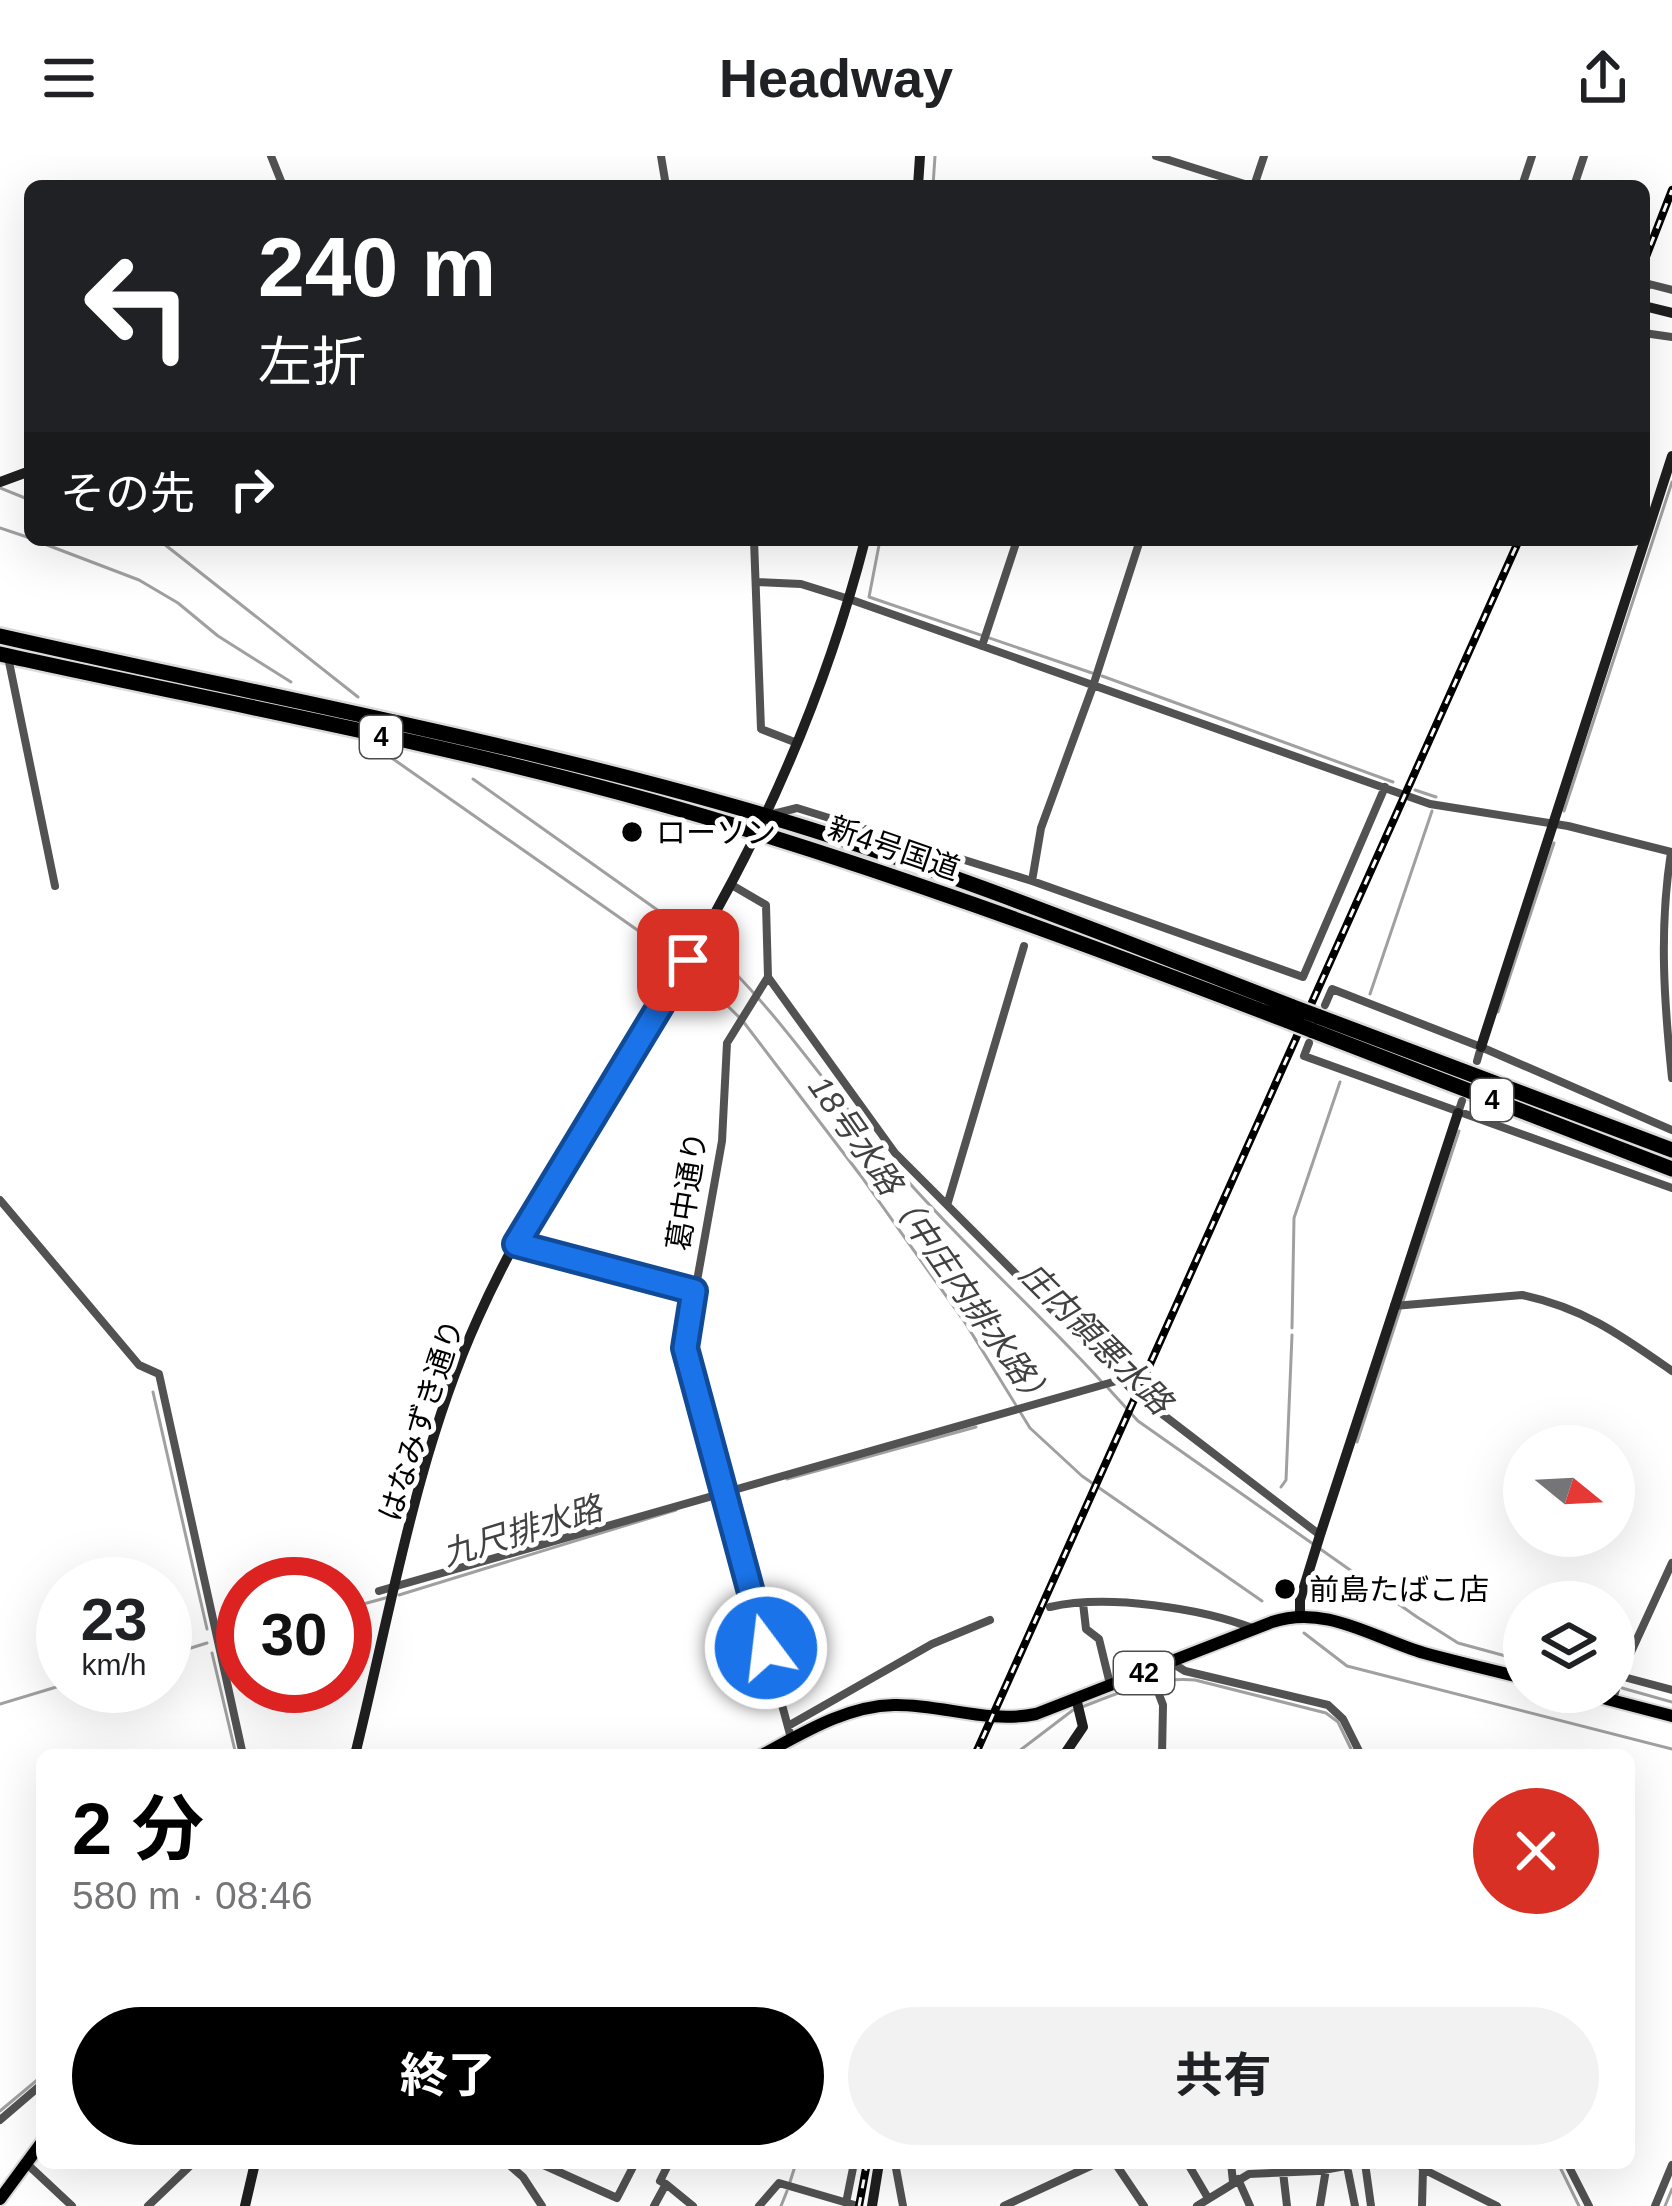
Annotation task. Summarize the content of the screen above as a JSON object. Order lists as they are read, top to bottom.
{
  "streets": {
    "highway": ["4", "新4号国道"],
    "main road": ["42"],
    "street": ["葛中通り", "はなみずき通り"]
  },
  "crossings": [
    ["新4号国道", "はなみずき通り"],
    ["葛中通り", "42"]
  ],
  "water": ["18号水路（中庄内排水路）", "庄内領悪水路", "九尺排水路"],
  "places": ["ローソン", "前島たばこ店"],
  "north": "right",
  "page": {
    "header": "Headway",
    "turn": ["240 m", "左折"],
    "then": "その先",
    "speed": "23 km/h",
    "limit": "30",
    "heading": ["2 分", "580 m · 08:46"],
    "buttons": ["終了", "共有"]
  }
}
